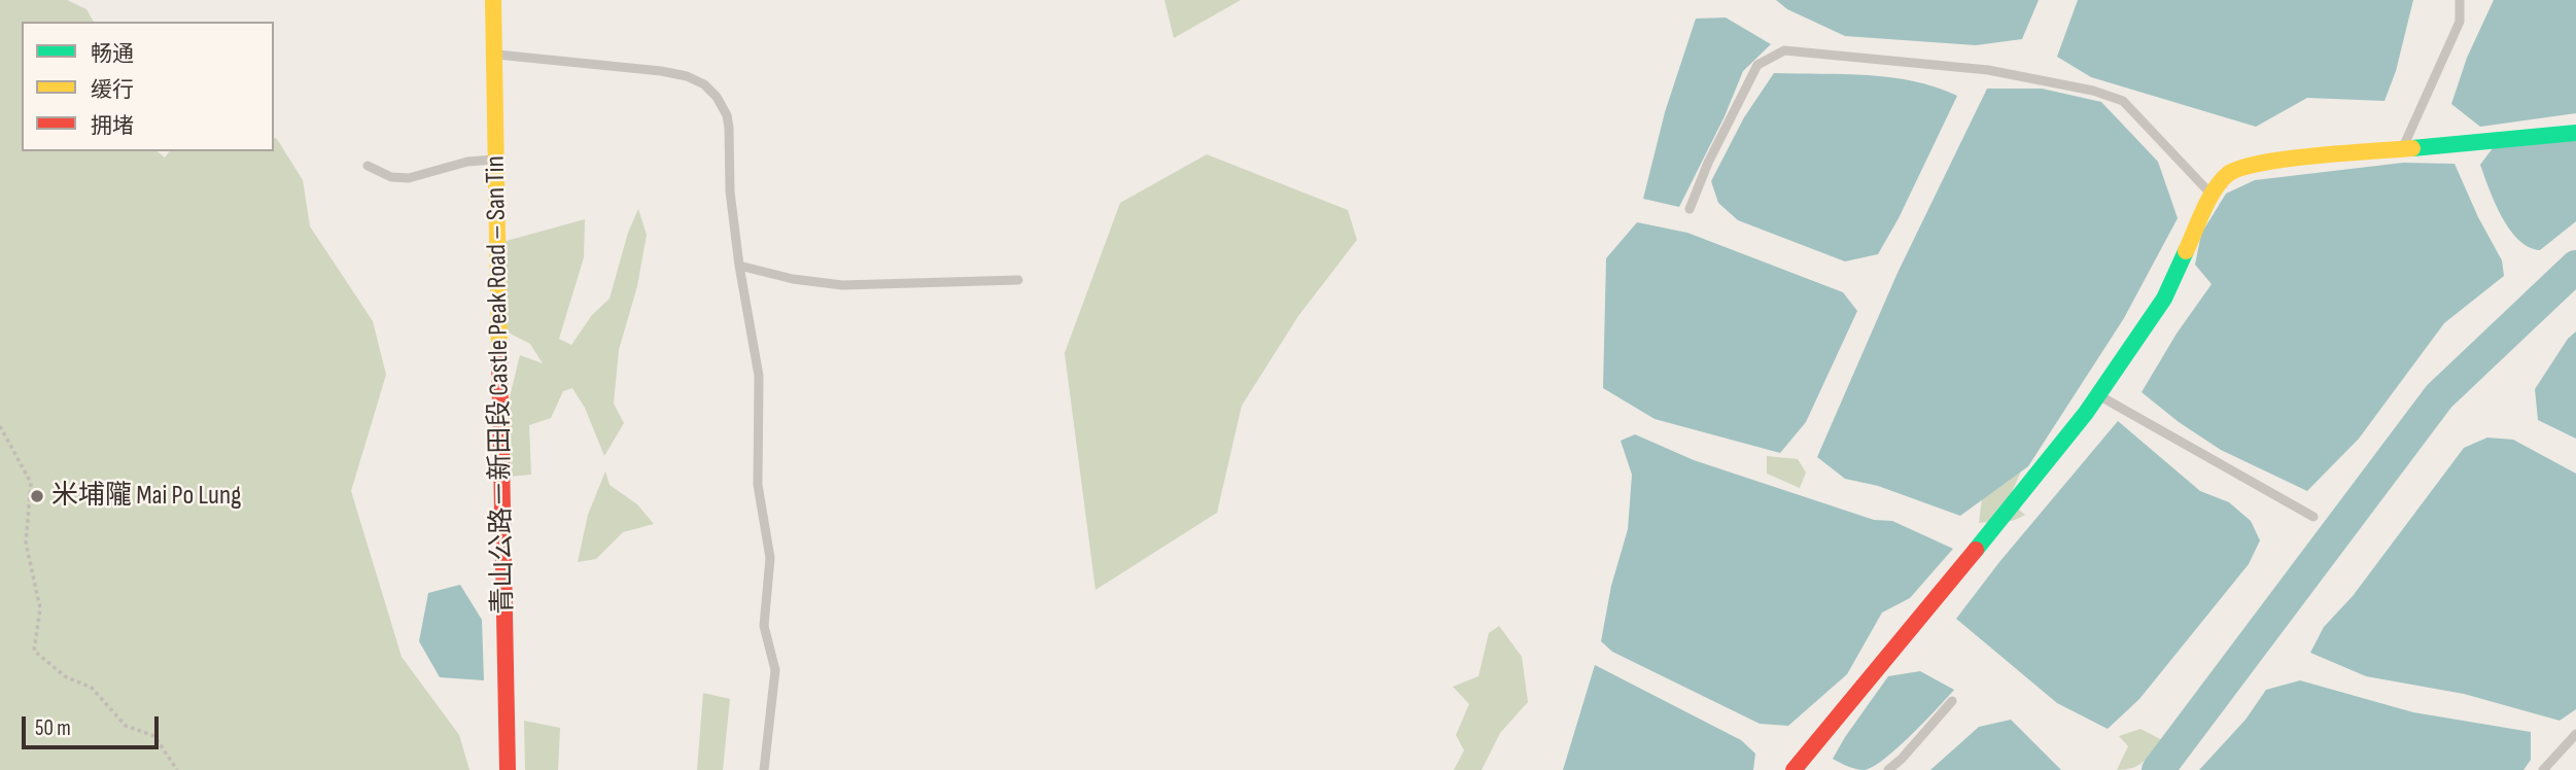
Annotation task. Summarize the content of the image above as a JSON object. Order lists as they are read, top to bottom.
{
  "streets": {
    "street": ["青山公路－新田段 Castle Peak Road – San Tin"]
  },
  "places": ["米埔隴 Mai Po Lung"],
  "legend": ["畅通", "缓行", "拥堵"],
  "scale_bar": "50 m"
}
